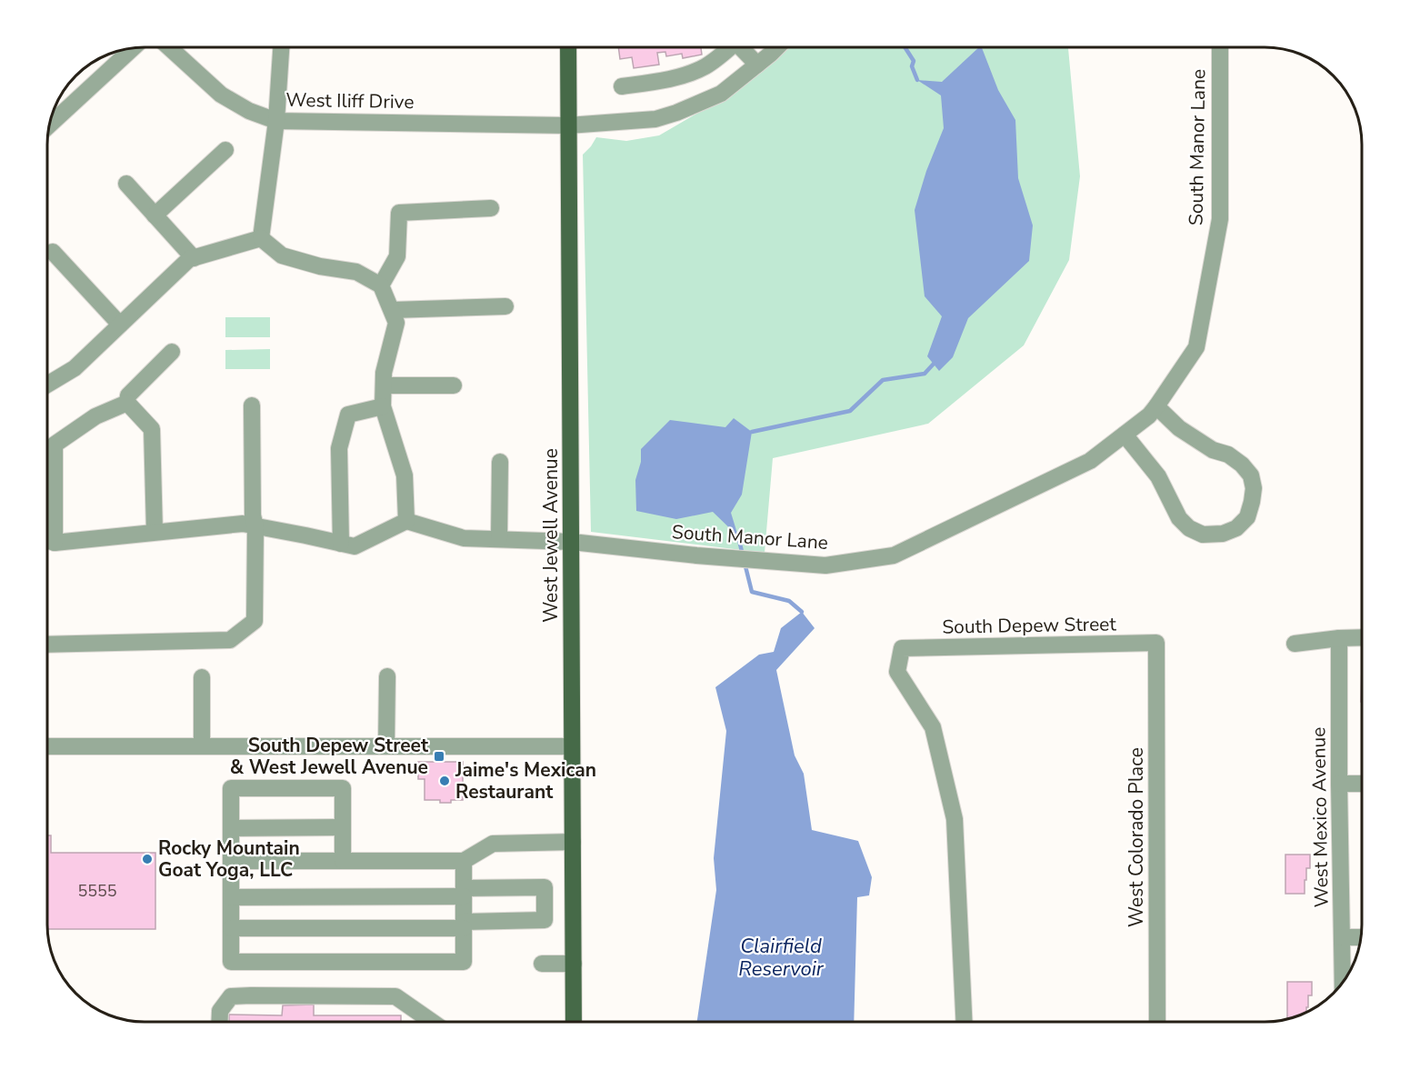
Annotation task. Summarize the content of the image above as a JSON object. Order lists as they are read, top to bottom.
{
  "streets": {
    "main road": ["West Jewell Avenue"],
    "street": [
      "West Iliff Drive",
      "South Manor Lane",
      "South Depew Street",
      "West Mexico Avenue",
      "West Colorado Place"
    ]
  },
  "crossings": [
    ["West Iliff Drive", "West Jewell Avenue"],
    ["South Manor Lane", "West Jewell Avenue"],
    ["South Depew Street", "West Colorado Place"]
  ],
  "water": ["Clairfield Reservoir"],
  "places": {
    "transit": ["South Depew Street & West Jewell Avenue"],
    "other": ["Jaime's Mexican Restaurant", "Rocky Mountain Goat Yoga, LLC"]
  },
  "house_numbers": ["5555"]
}
